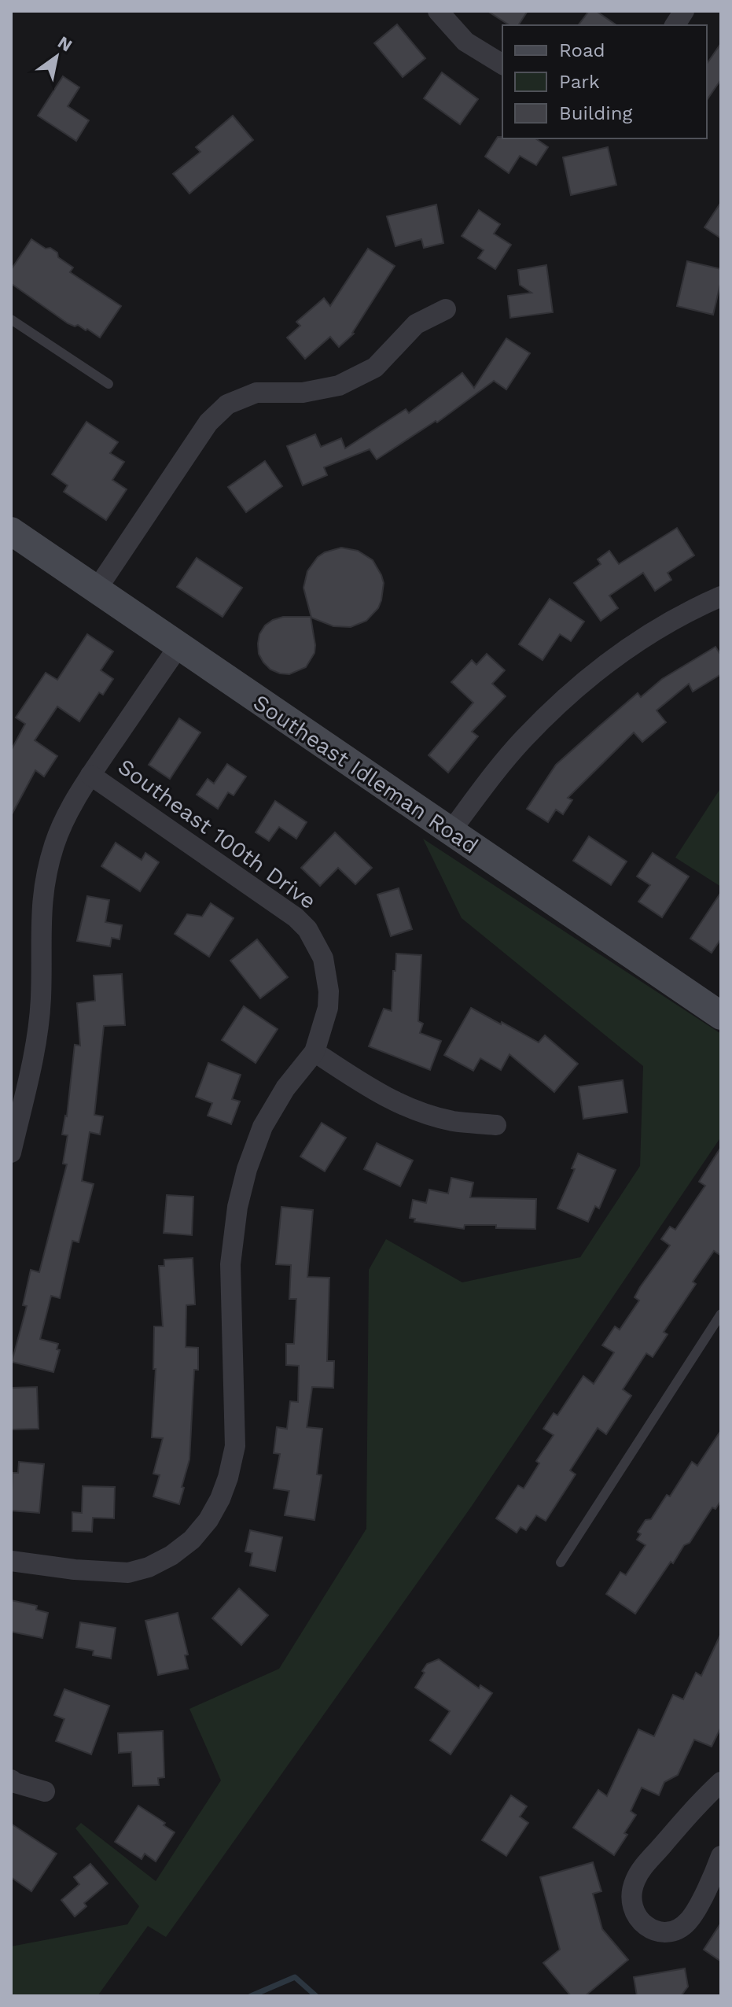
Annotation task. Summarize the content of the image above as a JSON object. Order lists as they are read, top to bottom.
{
  "streets": {
    "main road": ["Southeast Idleman Road"],
    "street": ["Southeast 100th Drive"]
  },
  "legend": ["Road", "Park", "Building"],
  "north": "top right"
}
